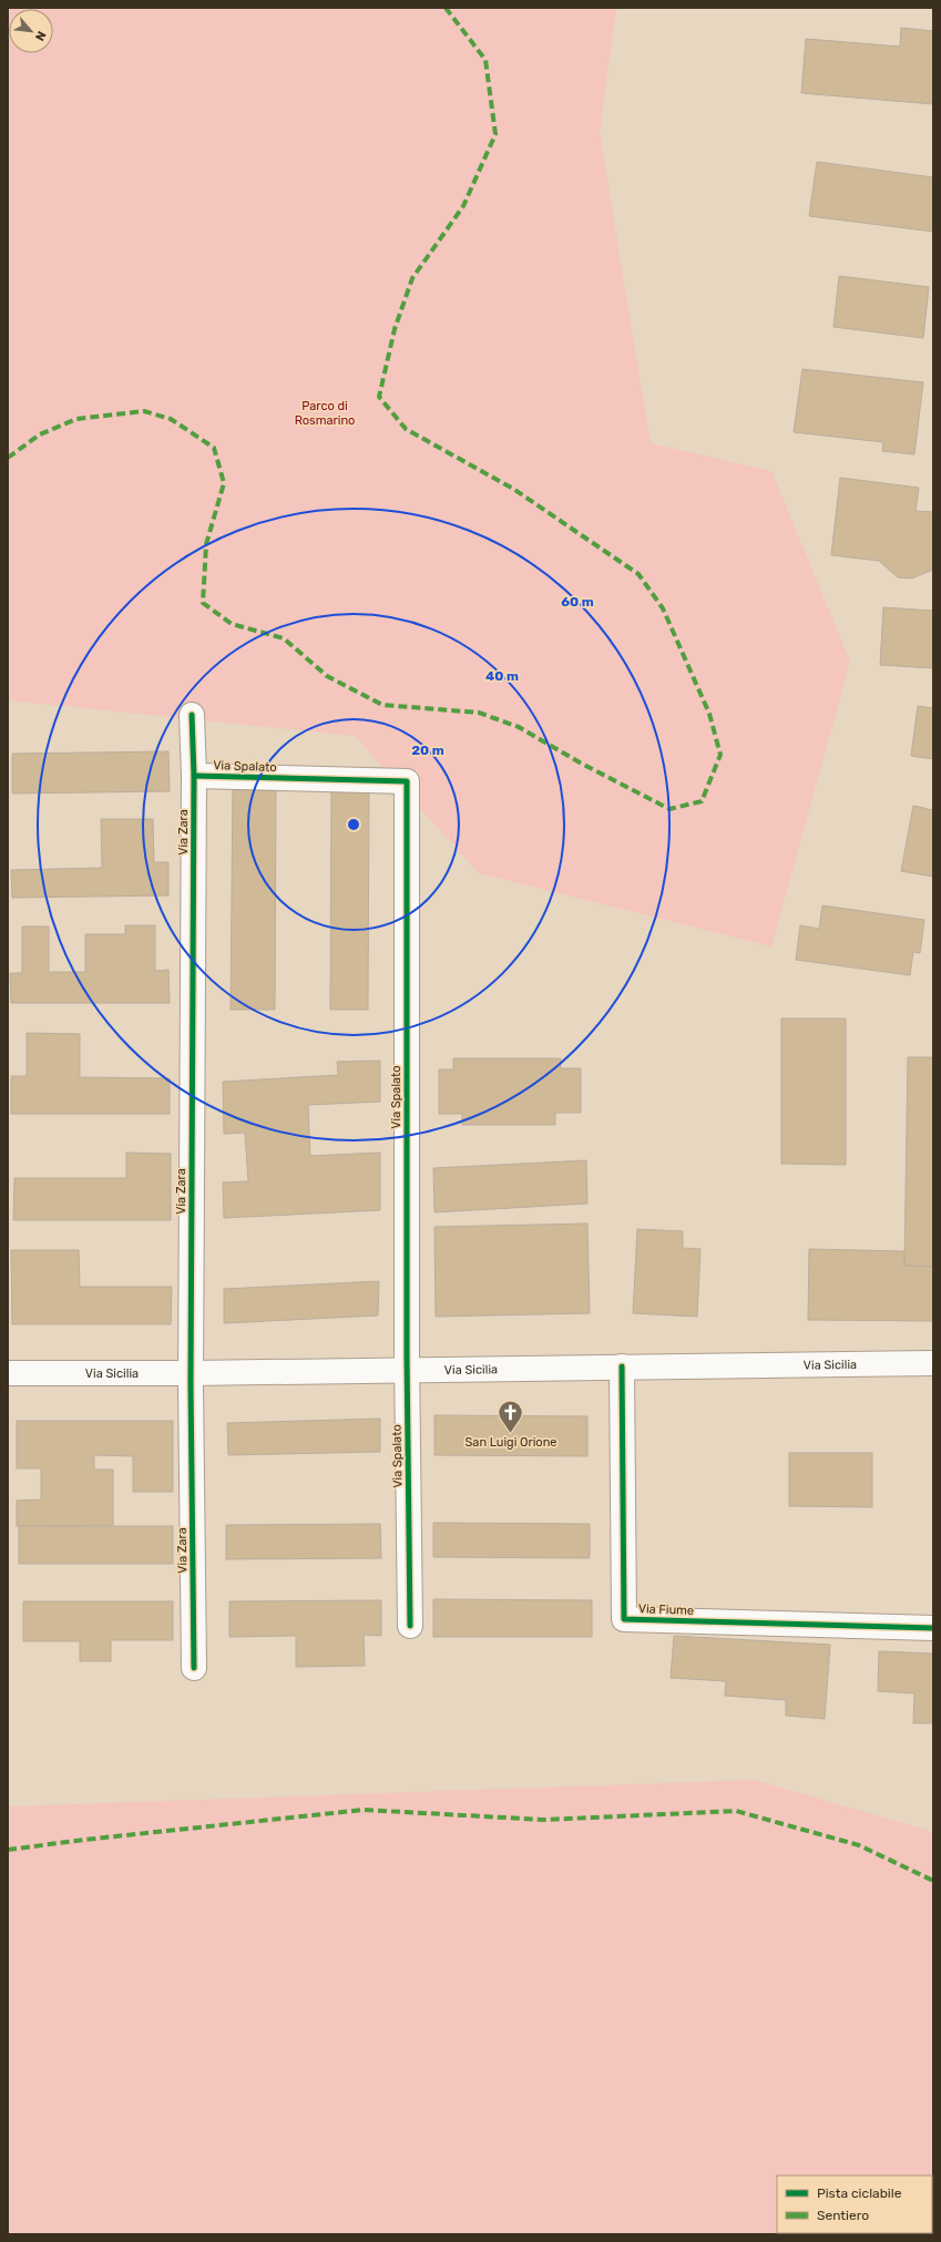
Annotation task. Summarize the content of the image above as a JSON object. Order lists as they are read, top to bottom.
{
  "streets": {
    "street": [
      "Via Spalato",
      "Via Zara",
      "Via Sicilia",
      "Via Fiume"
    ]
  },
  "crossings": [
    ["Via Spalato", "Via Zara"],
    ["Via Spalato", "Via Sicilia"],
    ["Via Zara", "Via Sicilia"],
    ["Via Sicilia", "Via Fiume"]
  ],
  "parks": ["Parco di Rosmarino"],
  "places": {
    "church": ["San Luigi Orione"]
  },
  "legend": ["Pista ciclabile", "Sentiero"],
  "north": "bottom right",
  "rings": ["60 m", "40 m", "20 m"]
}
